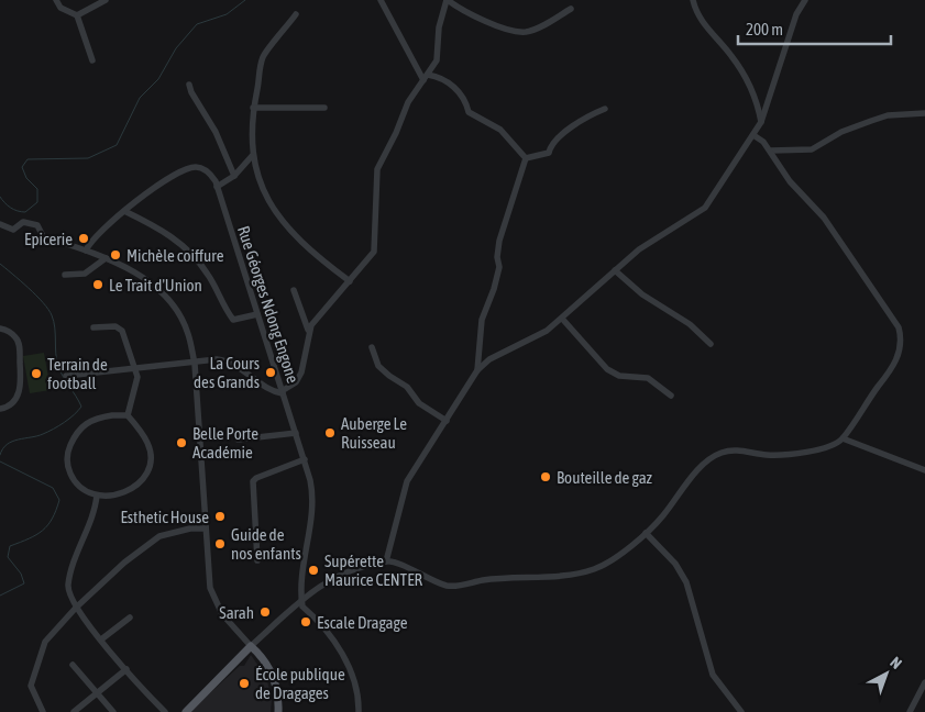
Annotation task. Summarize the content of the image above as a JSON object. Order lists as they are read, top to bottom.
{
  "streets": {
    "street": ["Rue Géorges Ndong Engone"]
  },
  "places": [
    "Epicerie",
    "Michèle coiffure",
    "Le Trait d'Union",
    "La Cours des Grands",
    "Terrain de football",
    "Auberge Le Ruisseau",
    "Belle Porte Académie",
    "Bouteille de gaz",
    "Esthetic House",
    "Guide de nos enfants",
    "Supérette Maurice CENTER",
    "Sarah",
    "Escale Dragage",
    "École publique de Dragages"
  ],
  "scale_bar": "200 m",
  "north": "top right"
}
